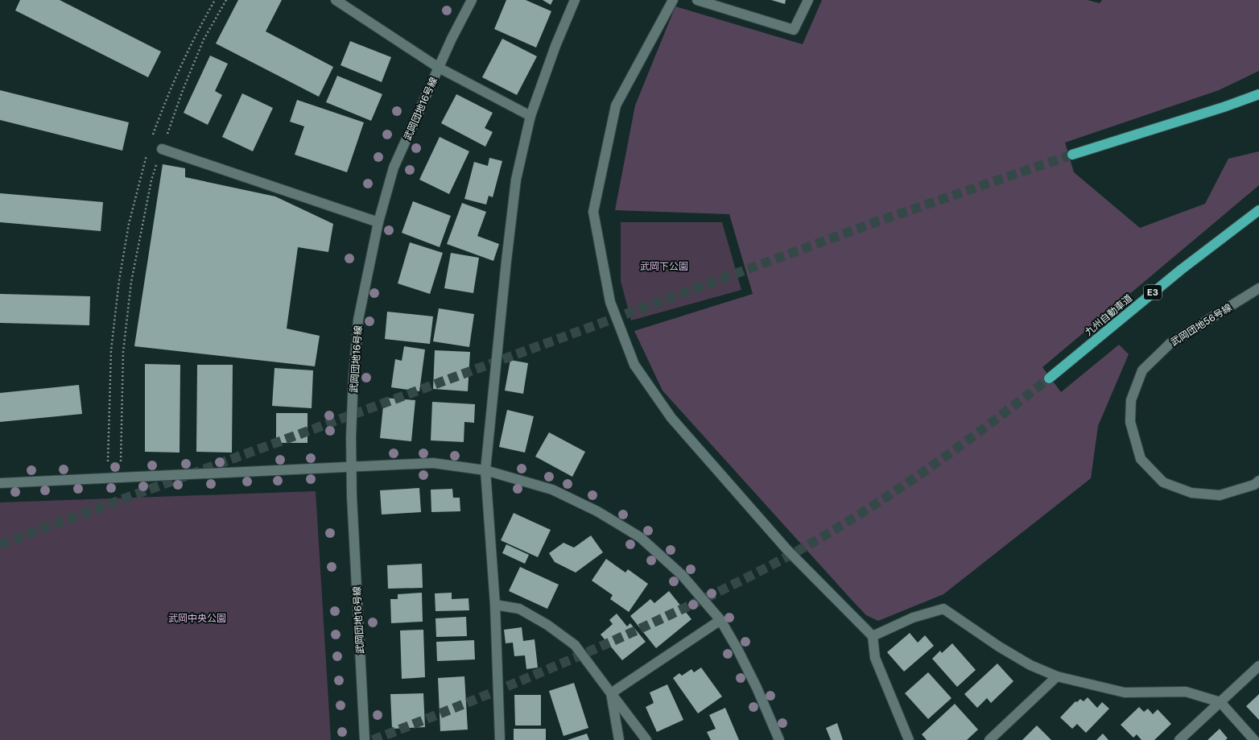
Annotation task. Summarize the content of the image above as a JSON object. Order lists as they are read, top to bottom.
{
  "streets": {
    "highway": ["E3", "九州自動車道"],
    "street": ["武岡団地16号線", "武岡団地56号線"]
  },
  "parks": ["武岡下公園", "武岡中央公園"]
}
